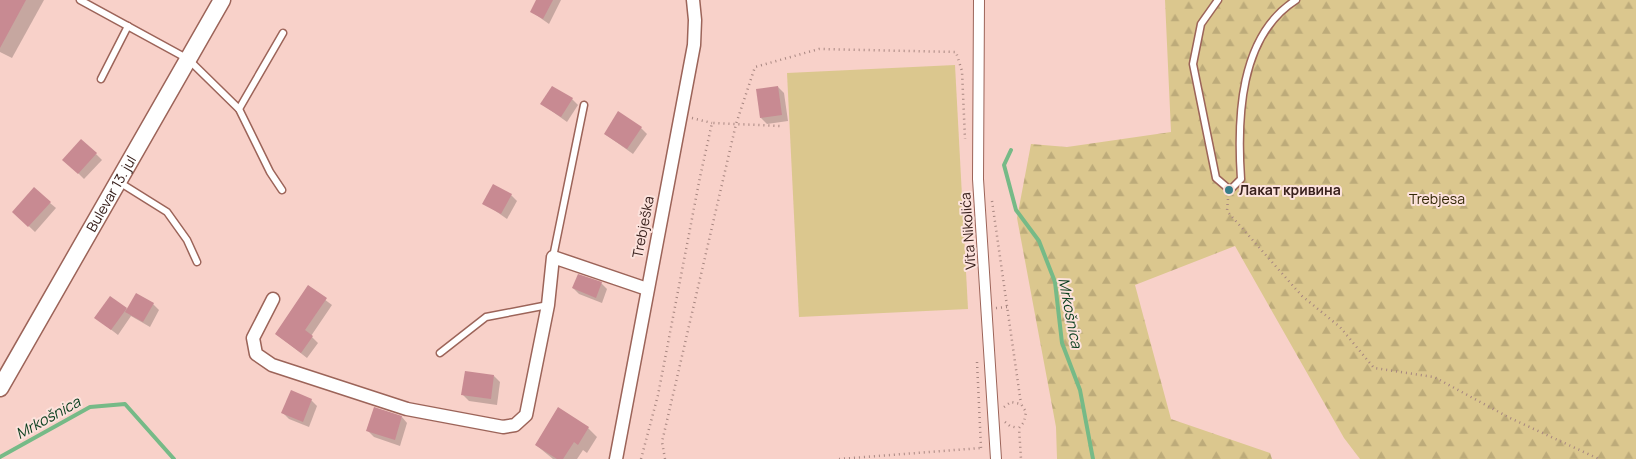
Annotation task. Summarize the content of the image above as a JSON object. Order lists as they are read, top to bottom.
{
  "streets": {
    "street": ["Bulevar 13. jul", "Trebješka", "Vita Nikolića"]
  },
  "water": ["Mrkošnica"],
  "parks": ["Trebjesa"],
  "places": ["Лакат кривина"]
}
